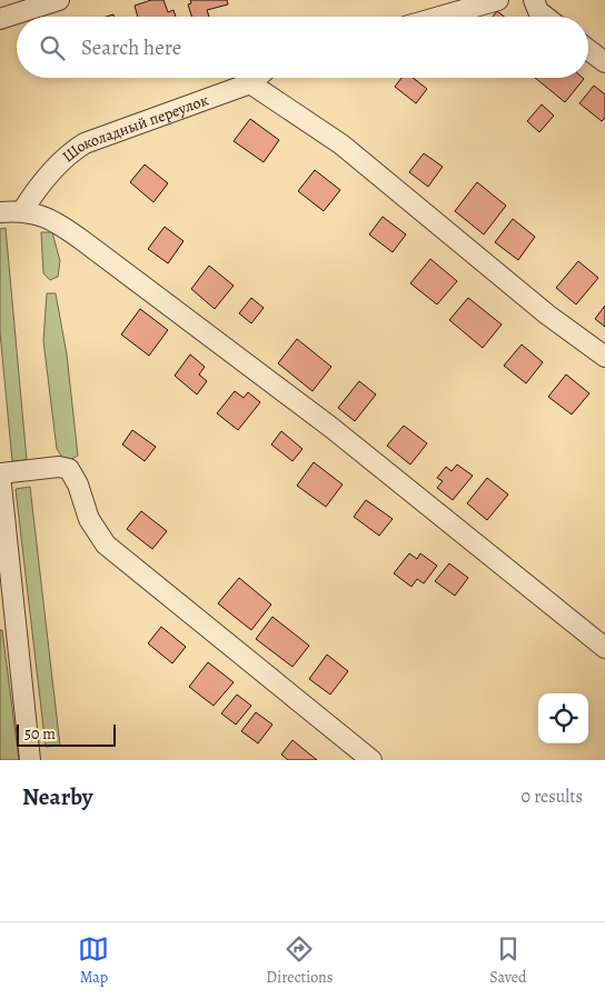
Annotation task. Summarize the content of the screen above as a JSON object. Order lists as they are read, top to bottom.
{
  "streets": {
    "street": ["Шоколадный переулок"]
  },
  "scale_bar": "50 m",
  "page": {
    "search": "Search here",
    "scale": "50 m",
    "heading": ["Nearby", "0 results"],
    "nav": ["Map", "Directions", "Saved"]
  }
}
